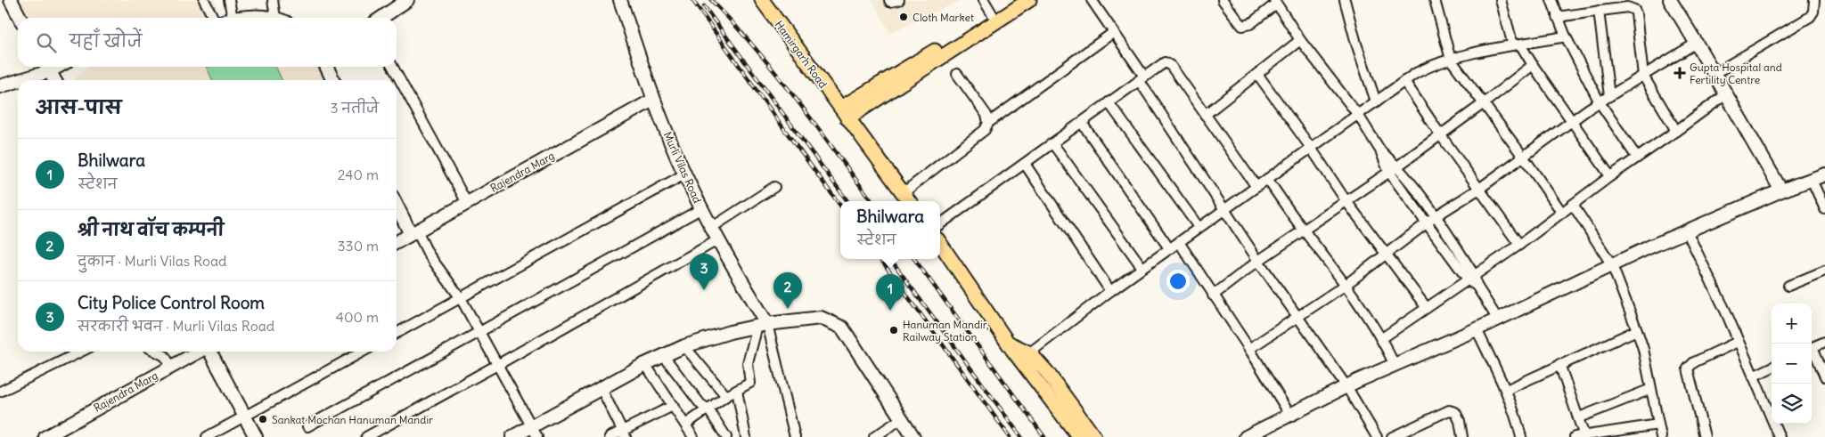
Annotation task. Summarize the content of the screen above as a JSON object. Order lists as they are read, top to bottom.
{
  "streets": {
    "main road": ["Hamirgarh Road"],
    "street": ["Murli Vilas Road", "Rajendra Marg"]
  },
  "crossings": [
    ["Murli Vilas Road", "Rajendra Marg"]
  ],
  "places": {
    "other": ["Cloth Market", "Hanuman Mandir, Railway Station", "Sankat Mochan Hanuman Mandir"],
    "health": ["Gupta Hospital and Fertility Centre"]
  },
  "page": {
    "search": "यहाँ खोजें",
    "heading": ["आस-पास", "3 नतीजे"],
    "list": [
      {
        "mark": "1",
        "name": "Bhilwara",
        "note": "स्टेशन",
        "value": "240 m"
      },
      {
        "mark": "2",
        "name": "श्री नाथ वॉच कम्पनी",
        "note": "दुकान · Murli Vilas Road",
        "value": "330 m"
      },
      {
        "mark": "3",
        "name": "City Police Control Room",
        "note": "सरकारी भवन · Murli Vilas Road",
        "value": "400 m"
      }
    ],
    "popup": ["Bhilwara", "स्टेशन"],
    "pins": ["3", "2", "1"],
    "map_buttons": ["+", "−"]
  }
}
